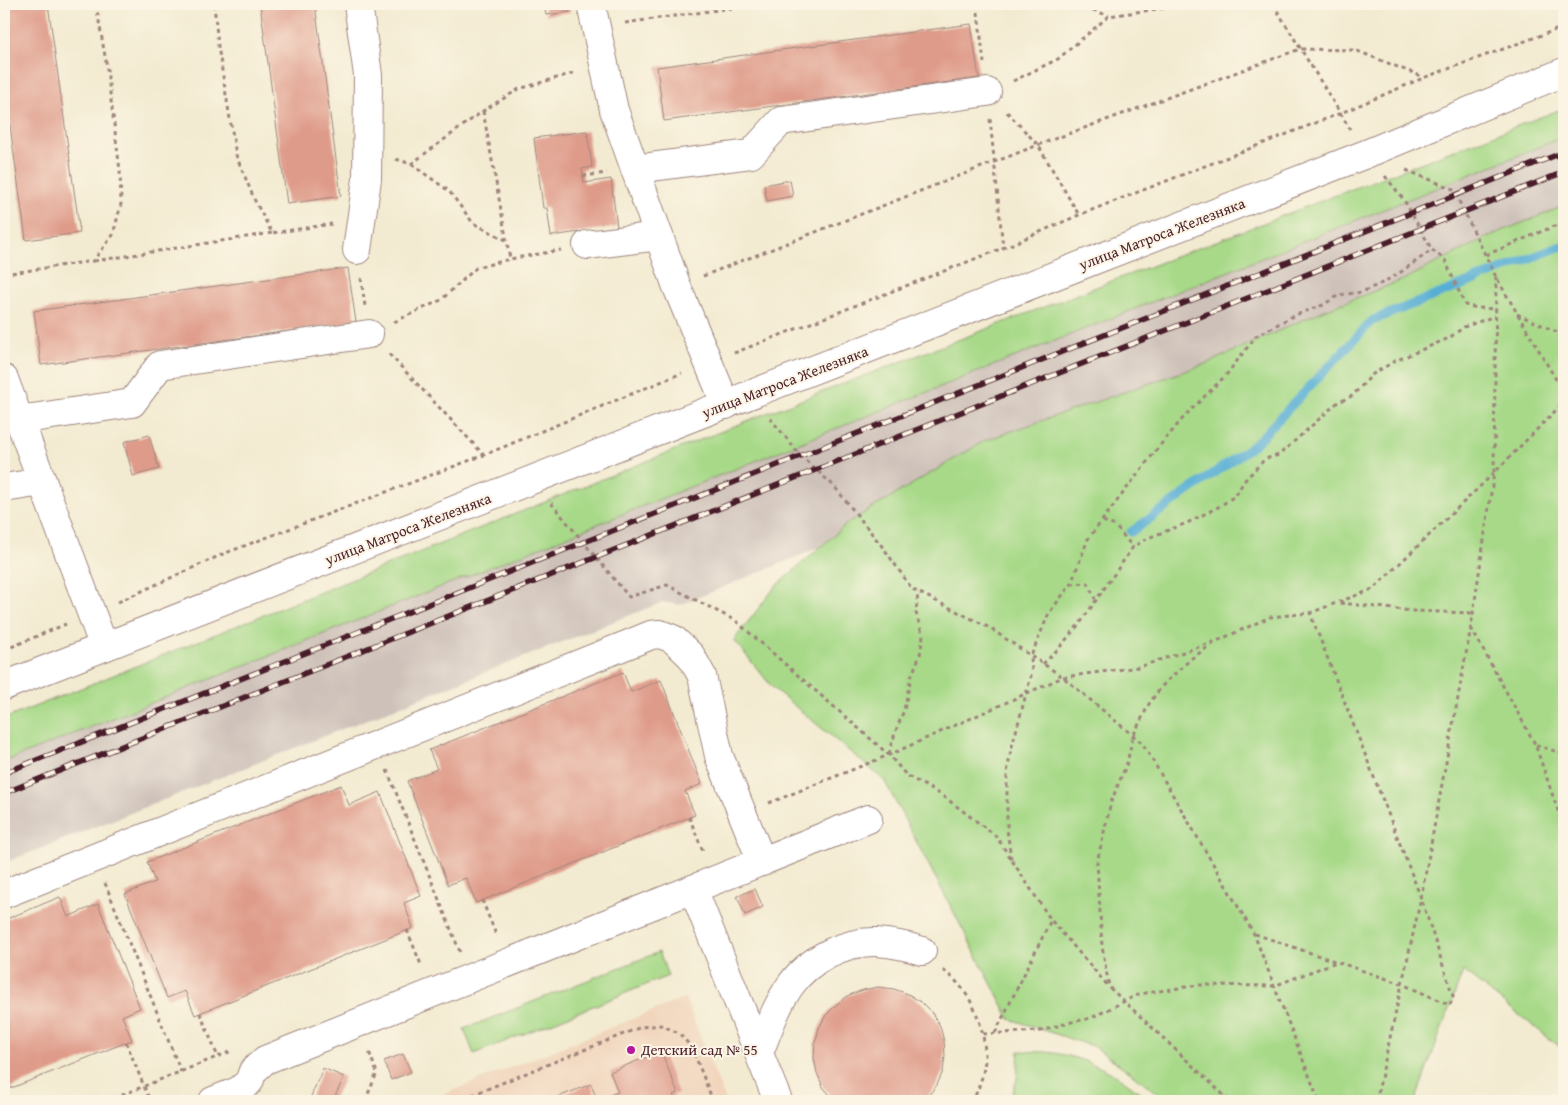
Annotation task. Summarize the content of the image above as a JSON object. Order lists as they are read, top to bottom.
{
  "streets": {
    "street": ["улица Матроса Железняка"]
  },
  "places": ["Детский сад № 55"]
}
